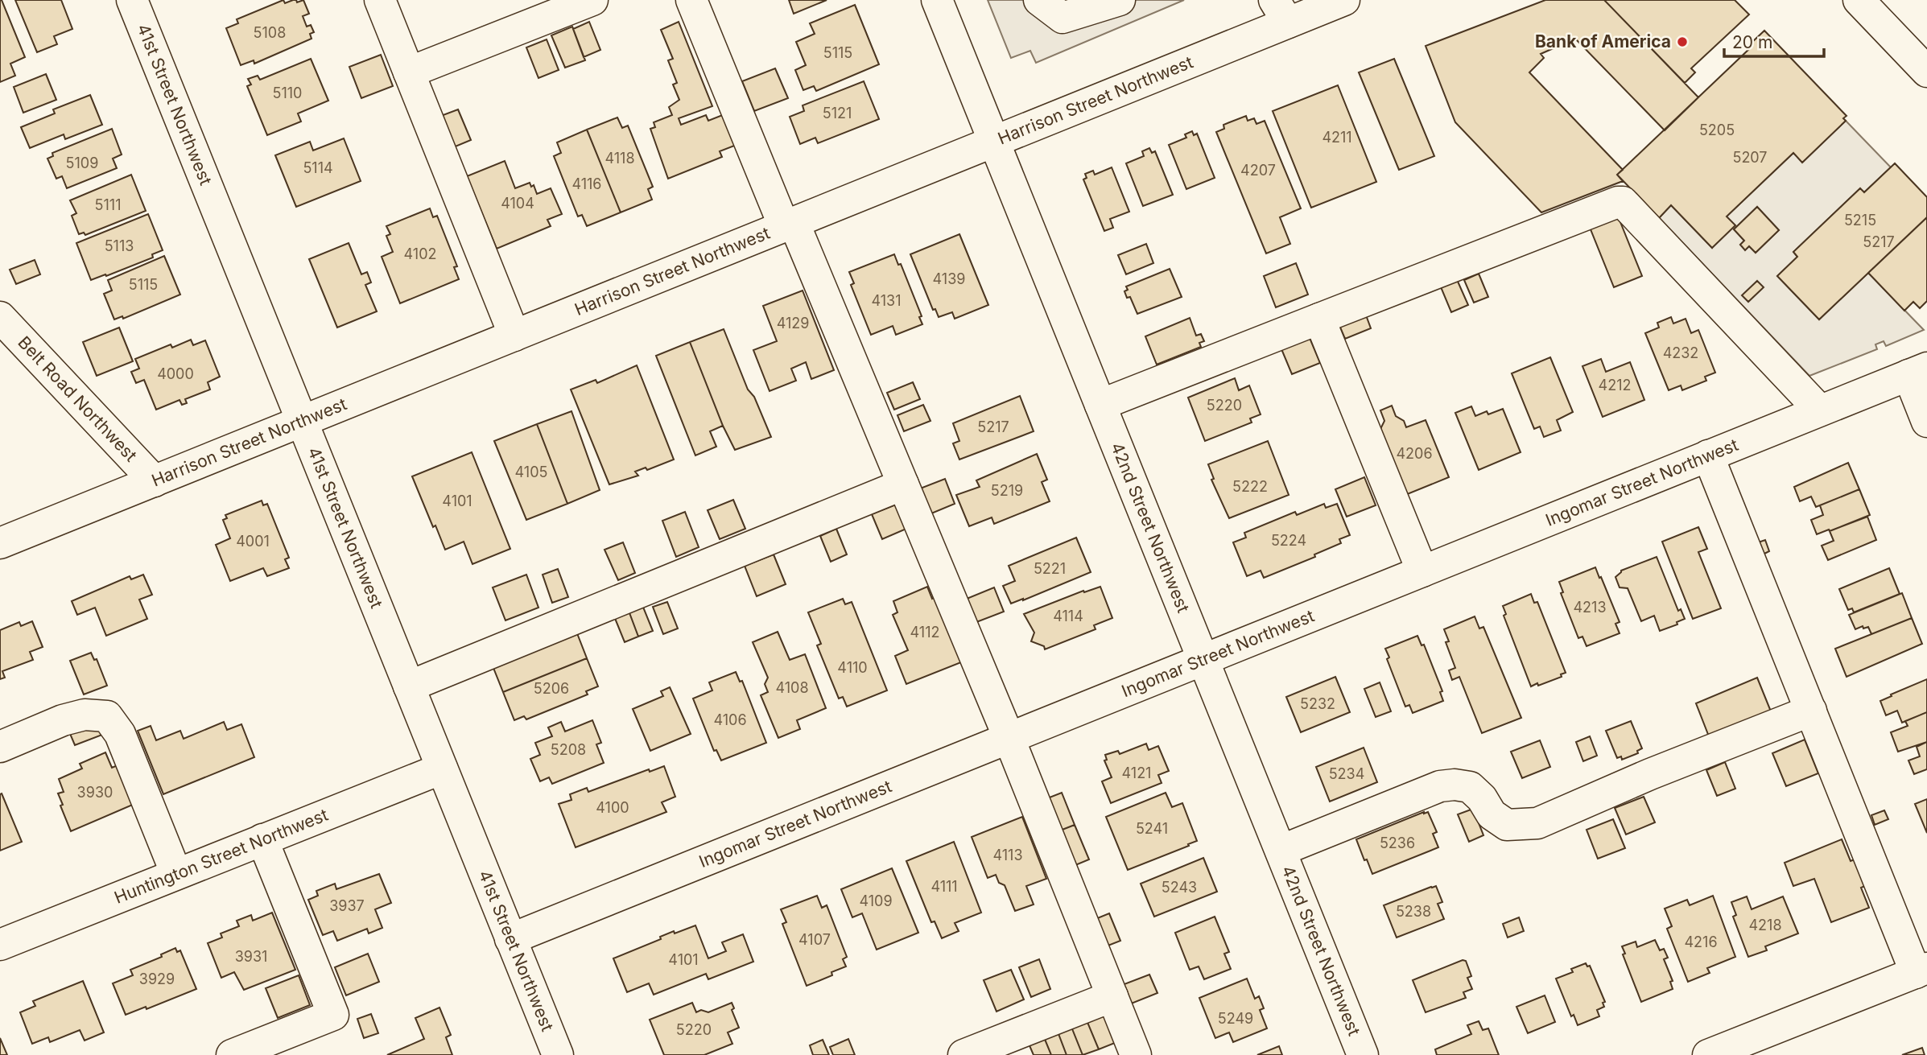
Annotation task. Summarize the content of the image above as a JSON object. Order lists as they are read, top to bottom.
{
  "streets": {
    "street": [
      "Harrison Street Northwest",
      "41st Street Northwest",
      "Belt Road Northwest",
      "Ingomar Street Northwest",
      "42nd Street Northwest",
      "Huntington Street Northwest"
    ]
  },
  "crossings": [
    ["Harrison Street Northwest", "41st Street Northwest"],
    ["Harrison Street Northwest", "Belt Road Northwest"],
    ["Harrison Street Northwest", "42nd Street Northwest"],
    ["41st Street Northwest", "Ingomar Street Northwest"],
    ["41st Street Northwest", "Huntington Street Northwest"],
    ["Ingomar Street Northwest", "42nd Street Northwest"]
  ],
  "places": ["Bank of America"],
  "house_numbers": [
    "5108",
    "5115",
    "5110",
    "5121",
    "5205",
    "4211",
    "5207",
    "4118",
    "5109",
    "5114",
    "4207",
    "4116",
    "4104",
    "5111",
    "5215",
    "5217",
    "5113",
    "4102",
    "4139",
    "5115",
    "4131",
    "4129",
    "4232",
    "4000",
    "4212",
    "5220",
    "5217",
    "4206",
    "4105",
    "5222",
    "5219",
    "4101",
    "5224",
    "4001",
    "5221",
    "4213",
    "4114",
    "4112",
    "4110",
    "4108",
    "5206",
    "5232",
    "4106",
    "5208",
    "4121",
    "5234",
    "3930",
    "4100",
    "5241",
    "5236",
    "4113",
    "4111",
    "5243",
    "4109",
    "3937",
    "5238",
    "4218",
    "4107",
    "4216",
    "3931",
    "4101",
    "3929",
    "5249",
    "5220"
  ],
  "scale_bar": "20 m"
}
